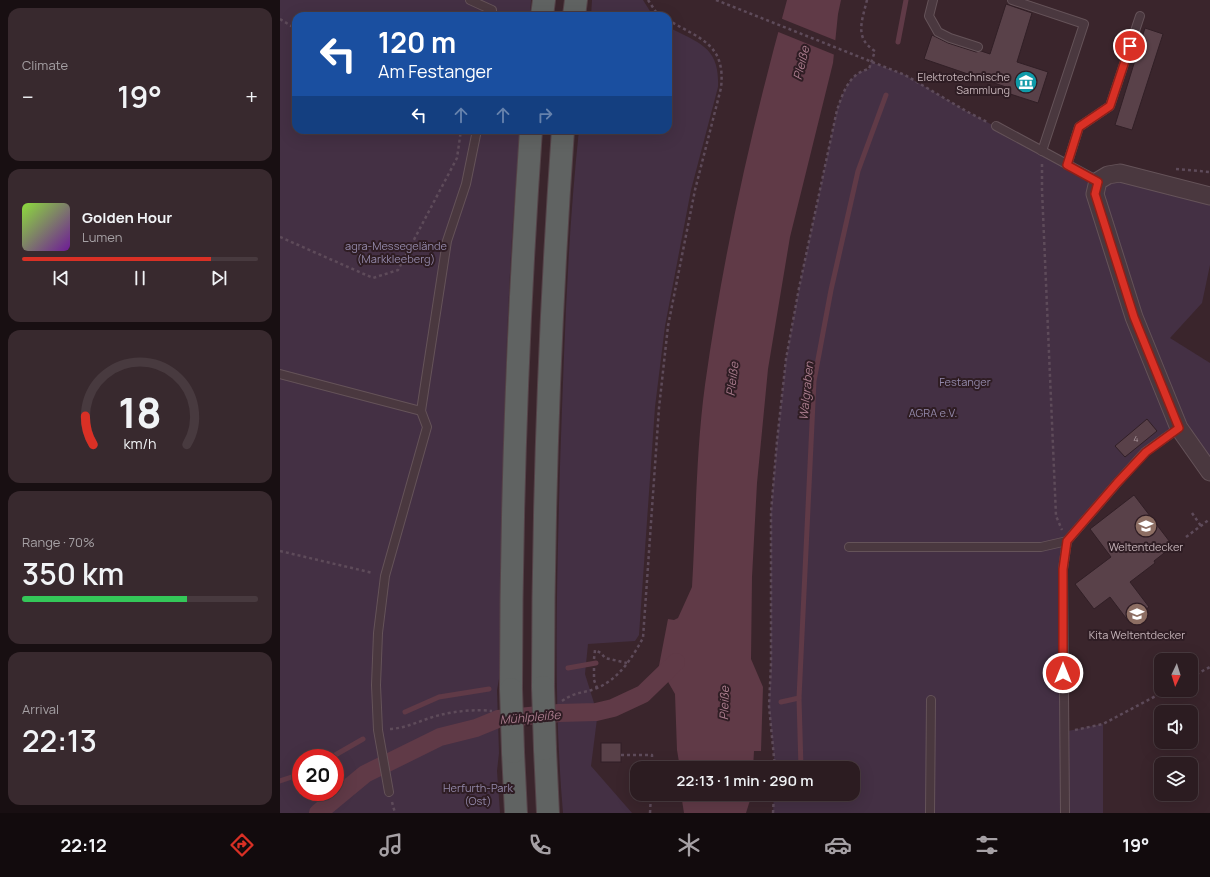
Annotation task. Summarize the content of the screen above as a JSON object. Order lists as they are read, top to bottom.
{
  "water": ["Pleiße", "Walgraben", "Mühlpleiße"],
  "parks": [
    "agra-Messegelände (Markkleeberg)",
    "Festanger",
    "AGRA e.V.",
    "Herfurth-Park (Ost)"
  ],
  "places": {
    "museum": ["Elektrotechnische Sammlung"],
    "school or university": ["Weltentdecker", "Kita Weltentdecker"]
  },
  "house_numbers": ["4"],
  "north": "bottom",
  "page": {
    "tile": [
      "Climate",
      ["Range · 70%", "350 km"],
      ["Arrival", "22:13"]
    ],
    "turn": ["120 m", "Am Festanger"],
    "heat": ["−", "19°", "+"],
    "song": ["Golden Hour", "Lumen"],
    "limit": "20",
    "trip": "22:13 · 1 min · 290 m",
    "tabs": ["22:12", "19°"],
    "gauge": ["18", "km/h"]
  }
}
